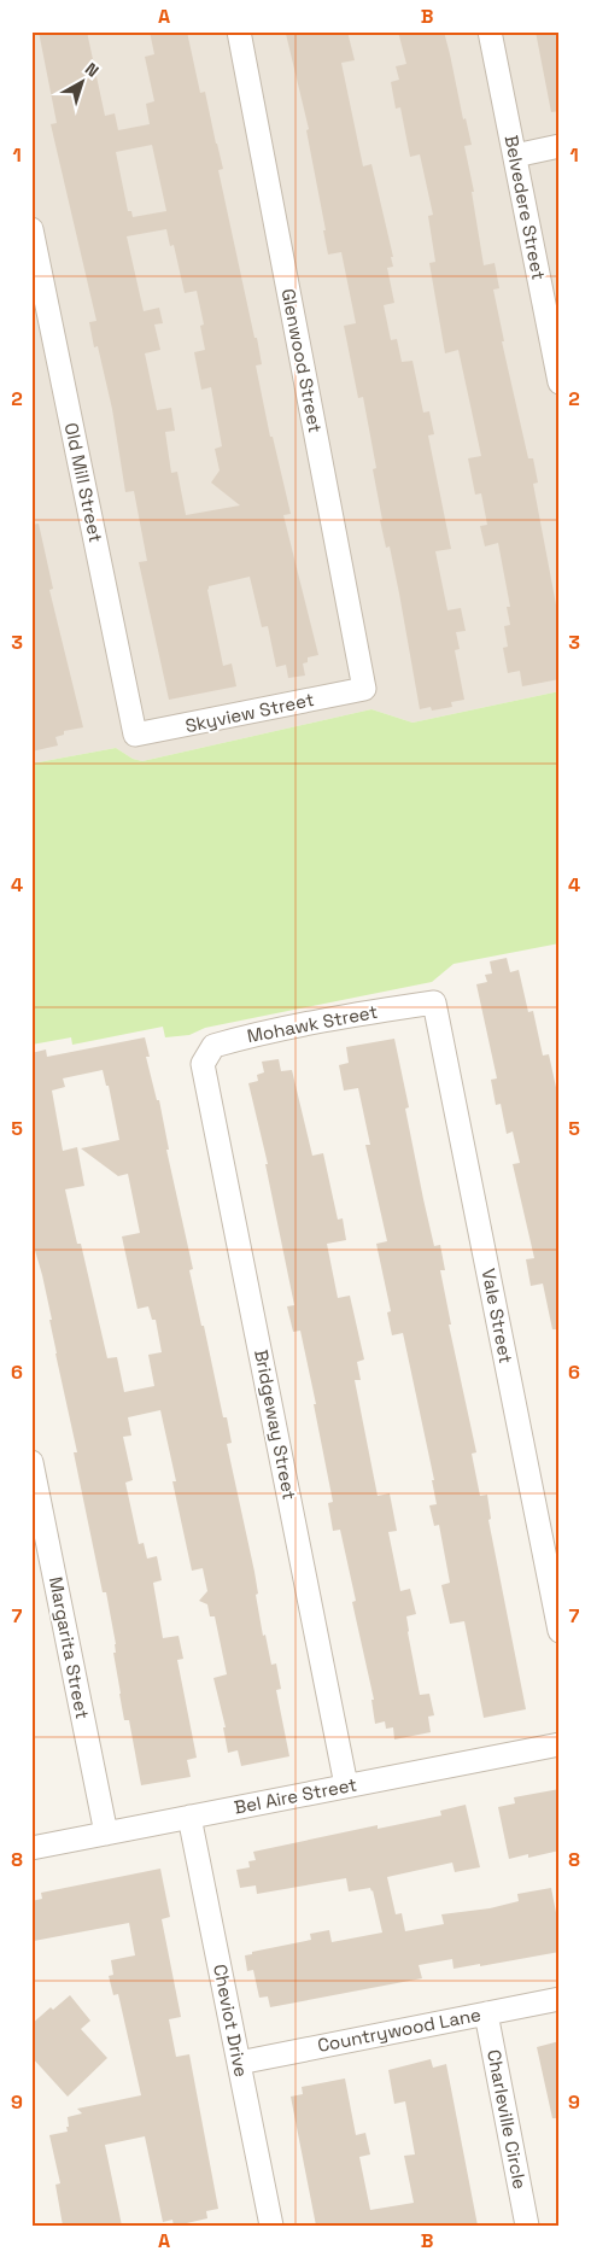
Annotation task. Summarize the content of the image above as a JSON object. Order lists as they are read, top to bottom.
{
  "streets": {
    "street": [
      "Belvedere Street",
      "Glenwood Street",
      "Old Mill Street",
      "Skyview Street",
      "Mohawk Street",
      "Vale Street",
      "Bridgeway Street",
      "Margarita Street",
      "Bel Aire Street",
      "Cheviot Drive",
      "Countrywood Lane",
      "Charleville Circle"
    ]
  },
  "crossings": [
    ["Glenwood Street", "Skyview Street"],
    ["Old Mill Street", "Skyview Street"],
    ["Mohawk Street", "Vale Street"],
    ["Mohawk Street", "Bridgeway Street"],
    ["Bridgeway Street", "Bel Aire Street"],
    ["Margarita Street", "Bel Aire Street"],
    ["Bel Aire Street", "Cheviot Drive"],
    ["Cheviot Drive", "Countrywood Lane"],
    ["Countrywood Lane", "Charleville Circle"]
  ],
  "north": "top right",
  "grid": {
    "columns": ["A", "B"],
    "rows": [
      "1",
      "2",
      "3",
      "4",
      "5",
      "6",
      "7",
      "8",
      "9"
    ]
  }
}
